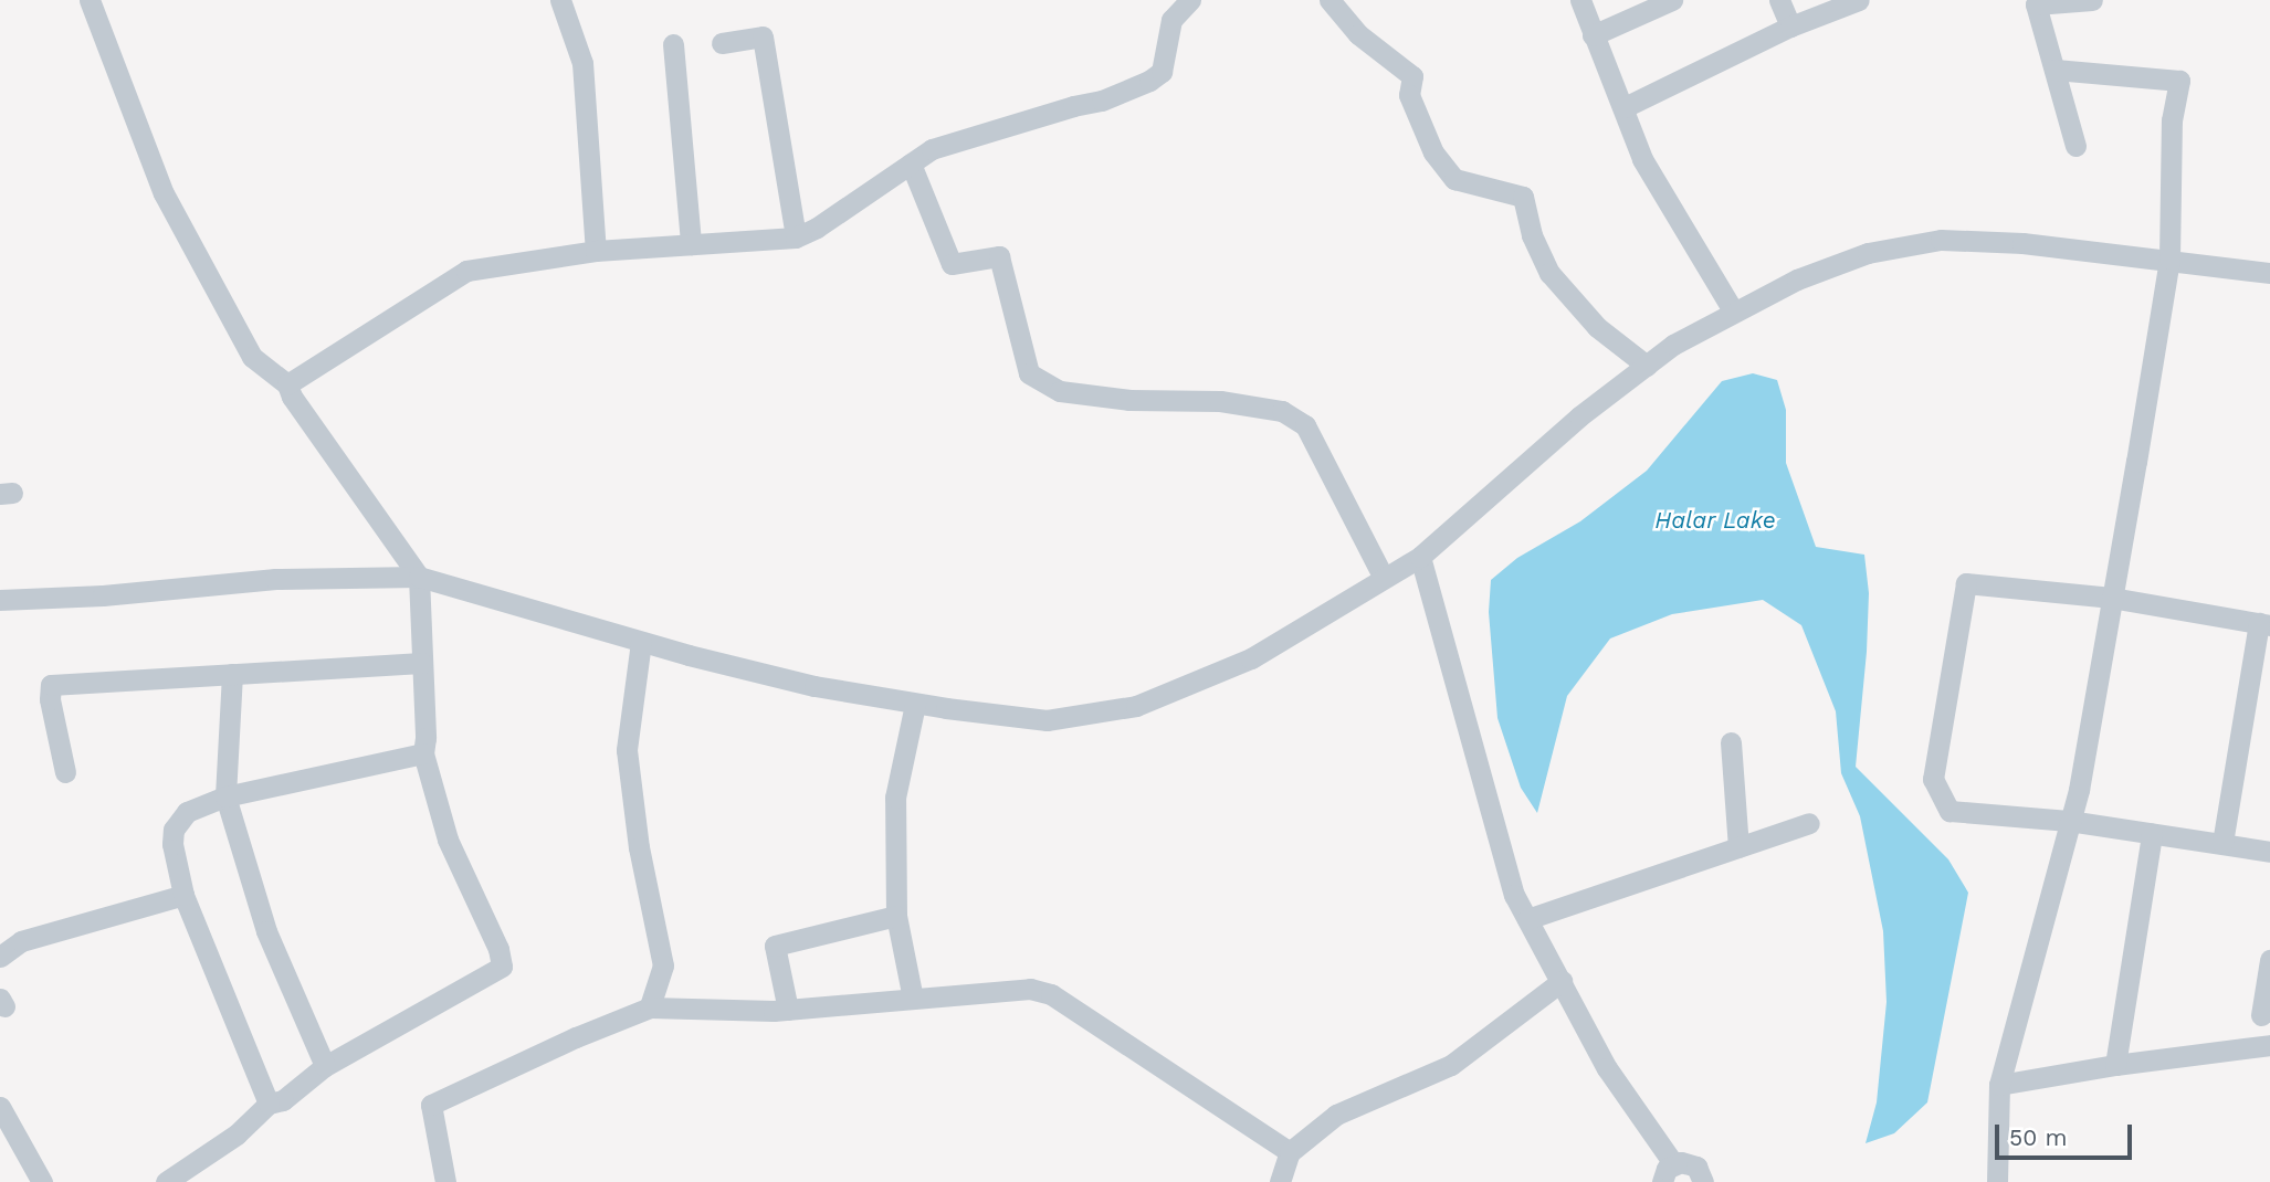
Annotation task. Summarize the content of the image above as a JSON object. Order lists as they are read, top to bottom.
{
  "water": ["Halar Lake"],
  "scale_bar": "50 m"
}
